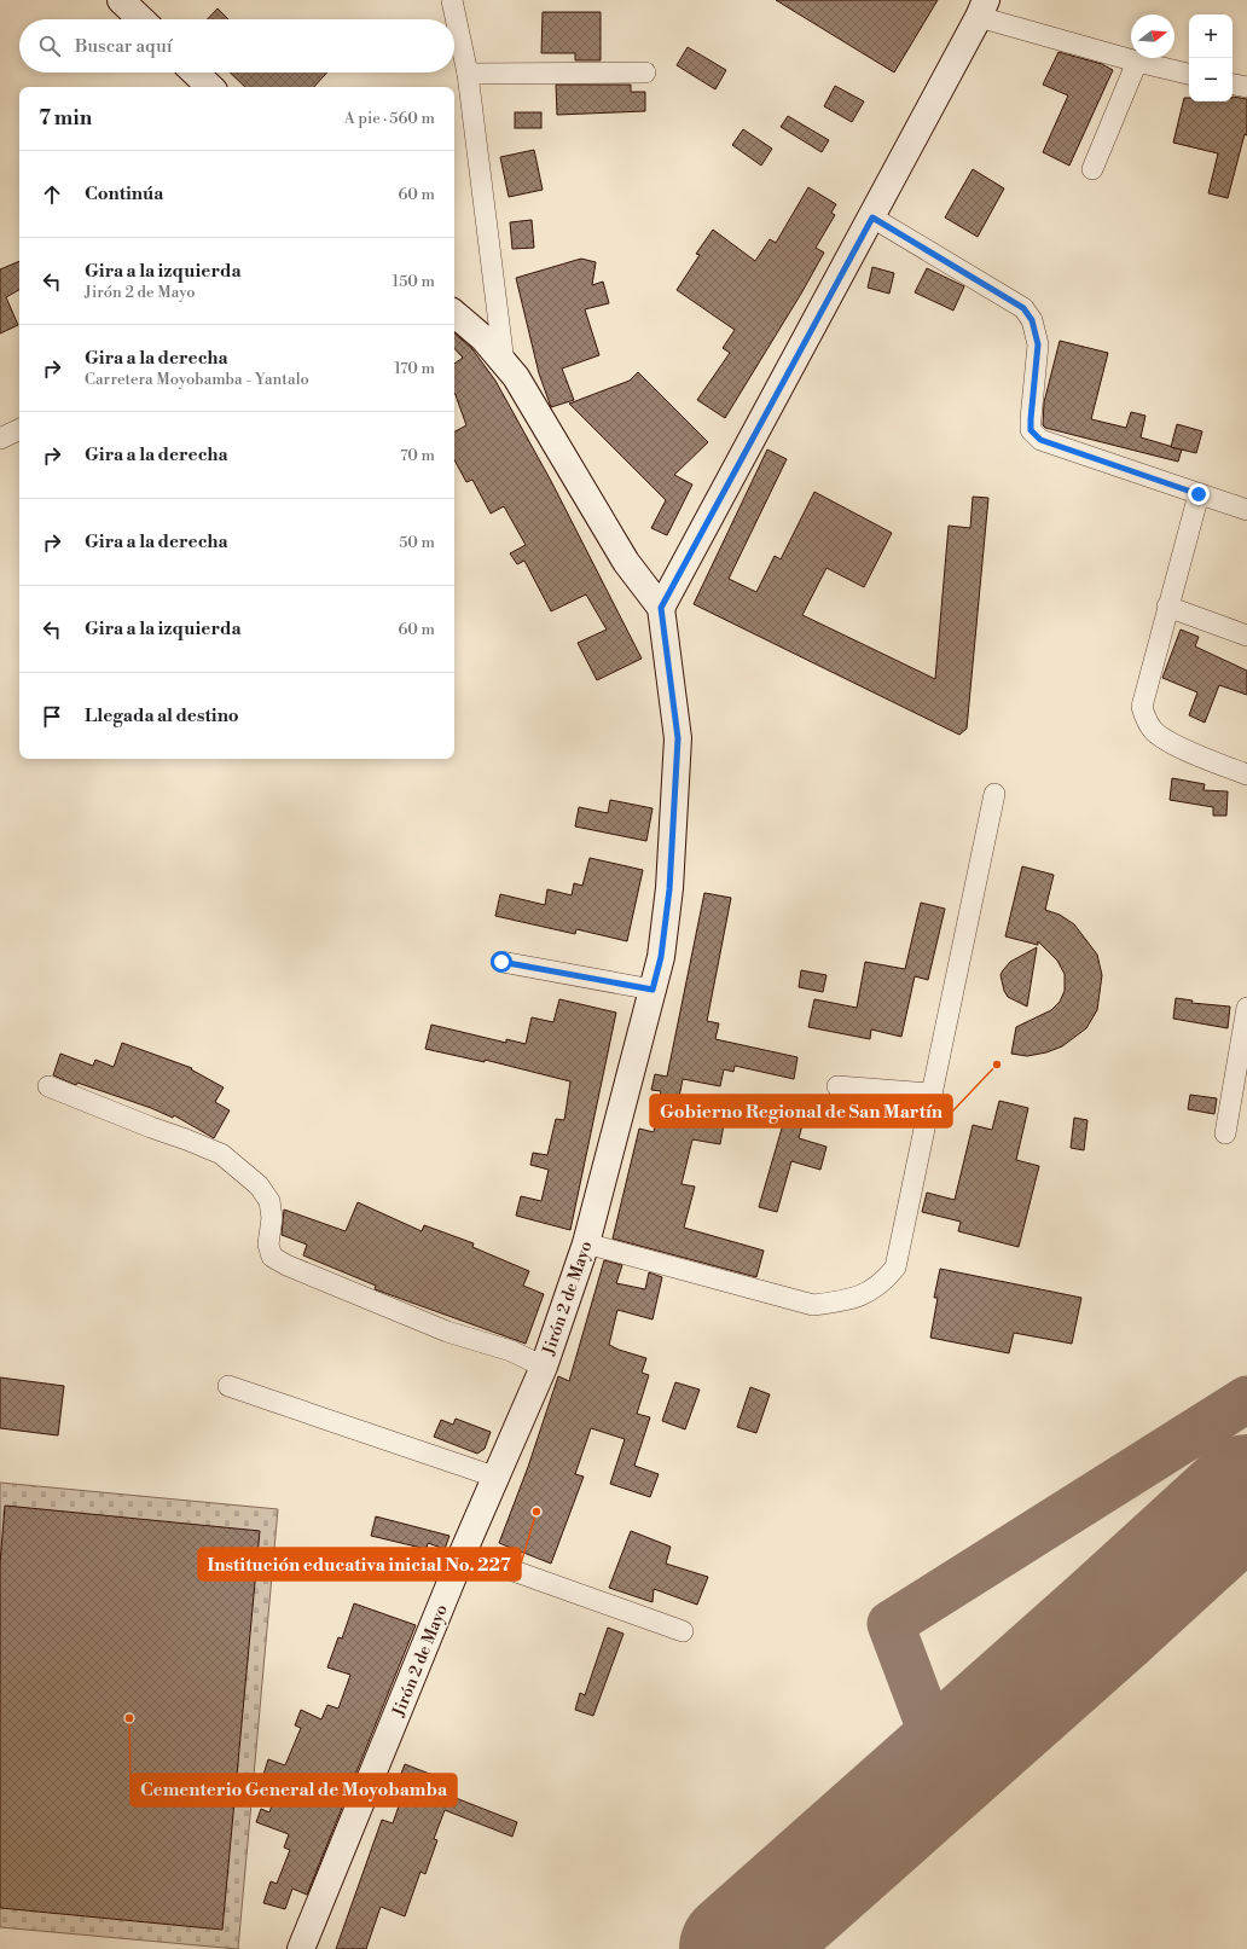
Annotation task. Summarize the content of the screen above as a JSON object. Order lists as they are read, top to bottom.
{
  "streets": {
    "main road": ["Jirón 2 de Mayo"]
  },
  "places": ["Gobierno Regional de San Martín", "Institución educativa inicial No. 227", "Cementerio General de Moyobamba"],
  "north": "right",
  "page": {
    "map_buttons": ["+", "−"],
    "search": "Buscar aquí",
    "heading": ["7 min", "A pie · 560 m"],
    "list": [
      ["Continúa", "60 m"],
      ["Gira a la izquierda", "Jirón 2 de Mayo", "150 m"],
      ["Gira a la derecha", "Carretera Moyobamba - Yantalo", "170 m"],
      ["Gira a la derecha", "70 m"],
      ["Gira a la derecha", "50 m"],
      ["Gira a la izquierda", "60 m"],
      "Llegada al destino"
    ]
  }
}
